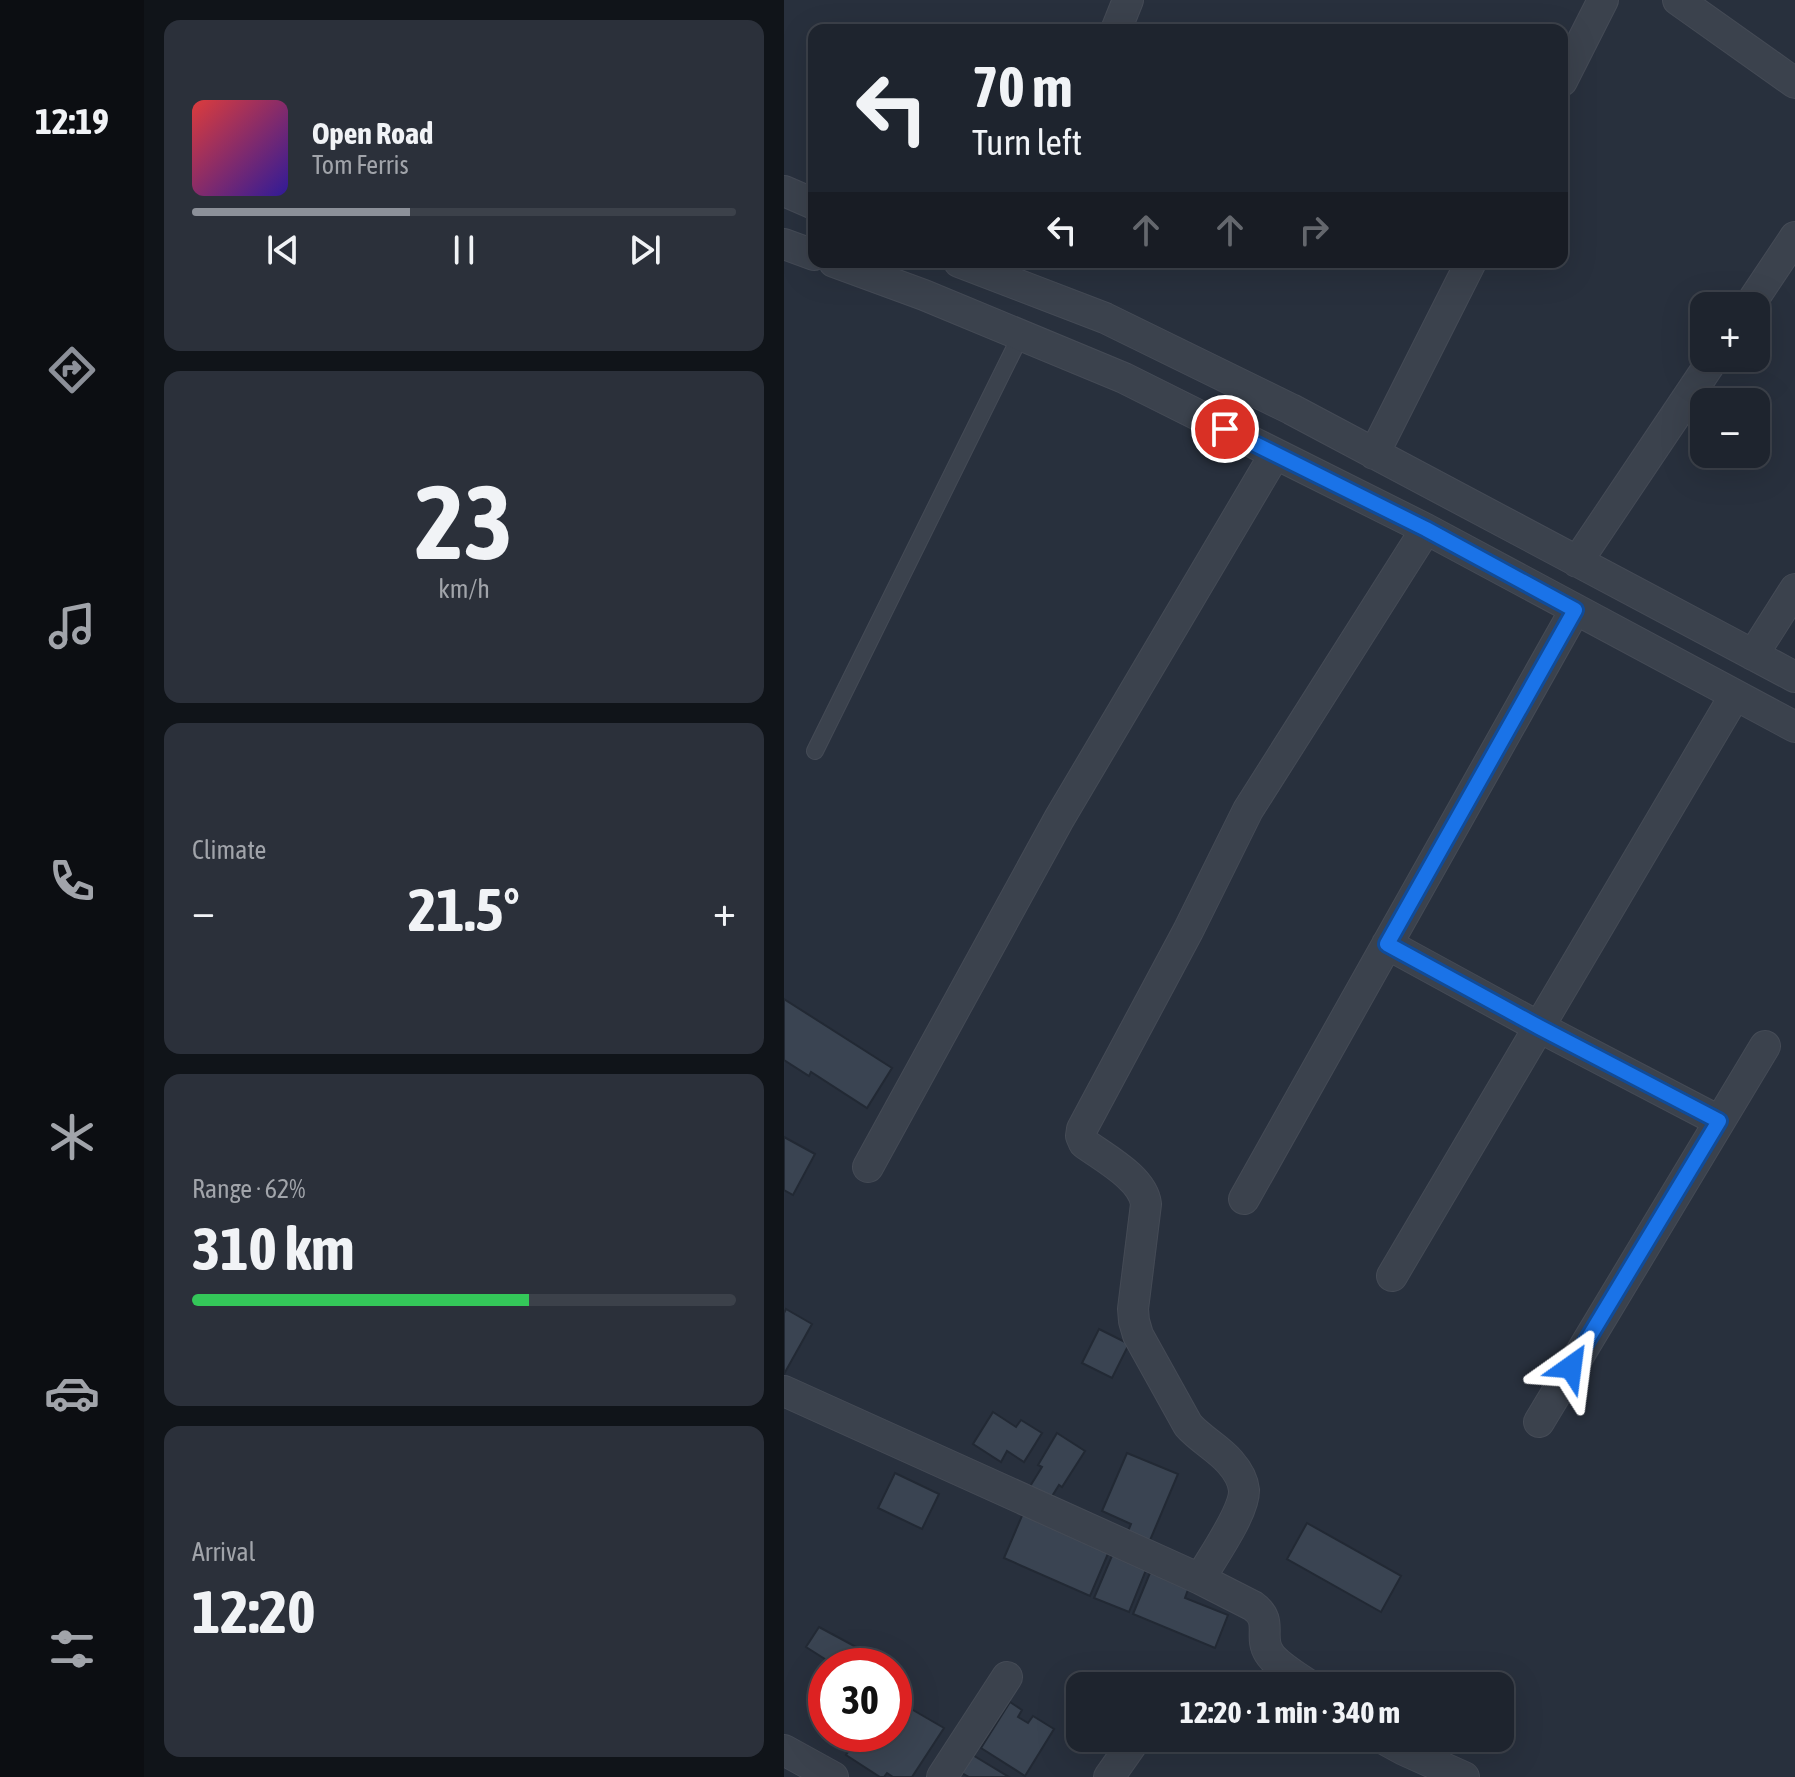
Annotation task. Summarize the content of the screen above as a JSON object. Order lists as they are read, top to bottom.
{
  "page": {
    "tabs": "12:19",
    "turn": ["70 m", "Turn left"],
    "song": ["Open Road", "Tom Ferris"],
    "map_buttons": ["+", "−"],
    "tile": [
      ["23", "km/h"],
      "Climate",
      ["Range · 62%", "310 km"],
      ["Arrival", "12:20"]
    ],
    "heat": ["−", "21.5°", "+"],
    "limit": "30",
    "trip": "12:20 · 1 min · 340 m"
  }
}
